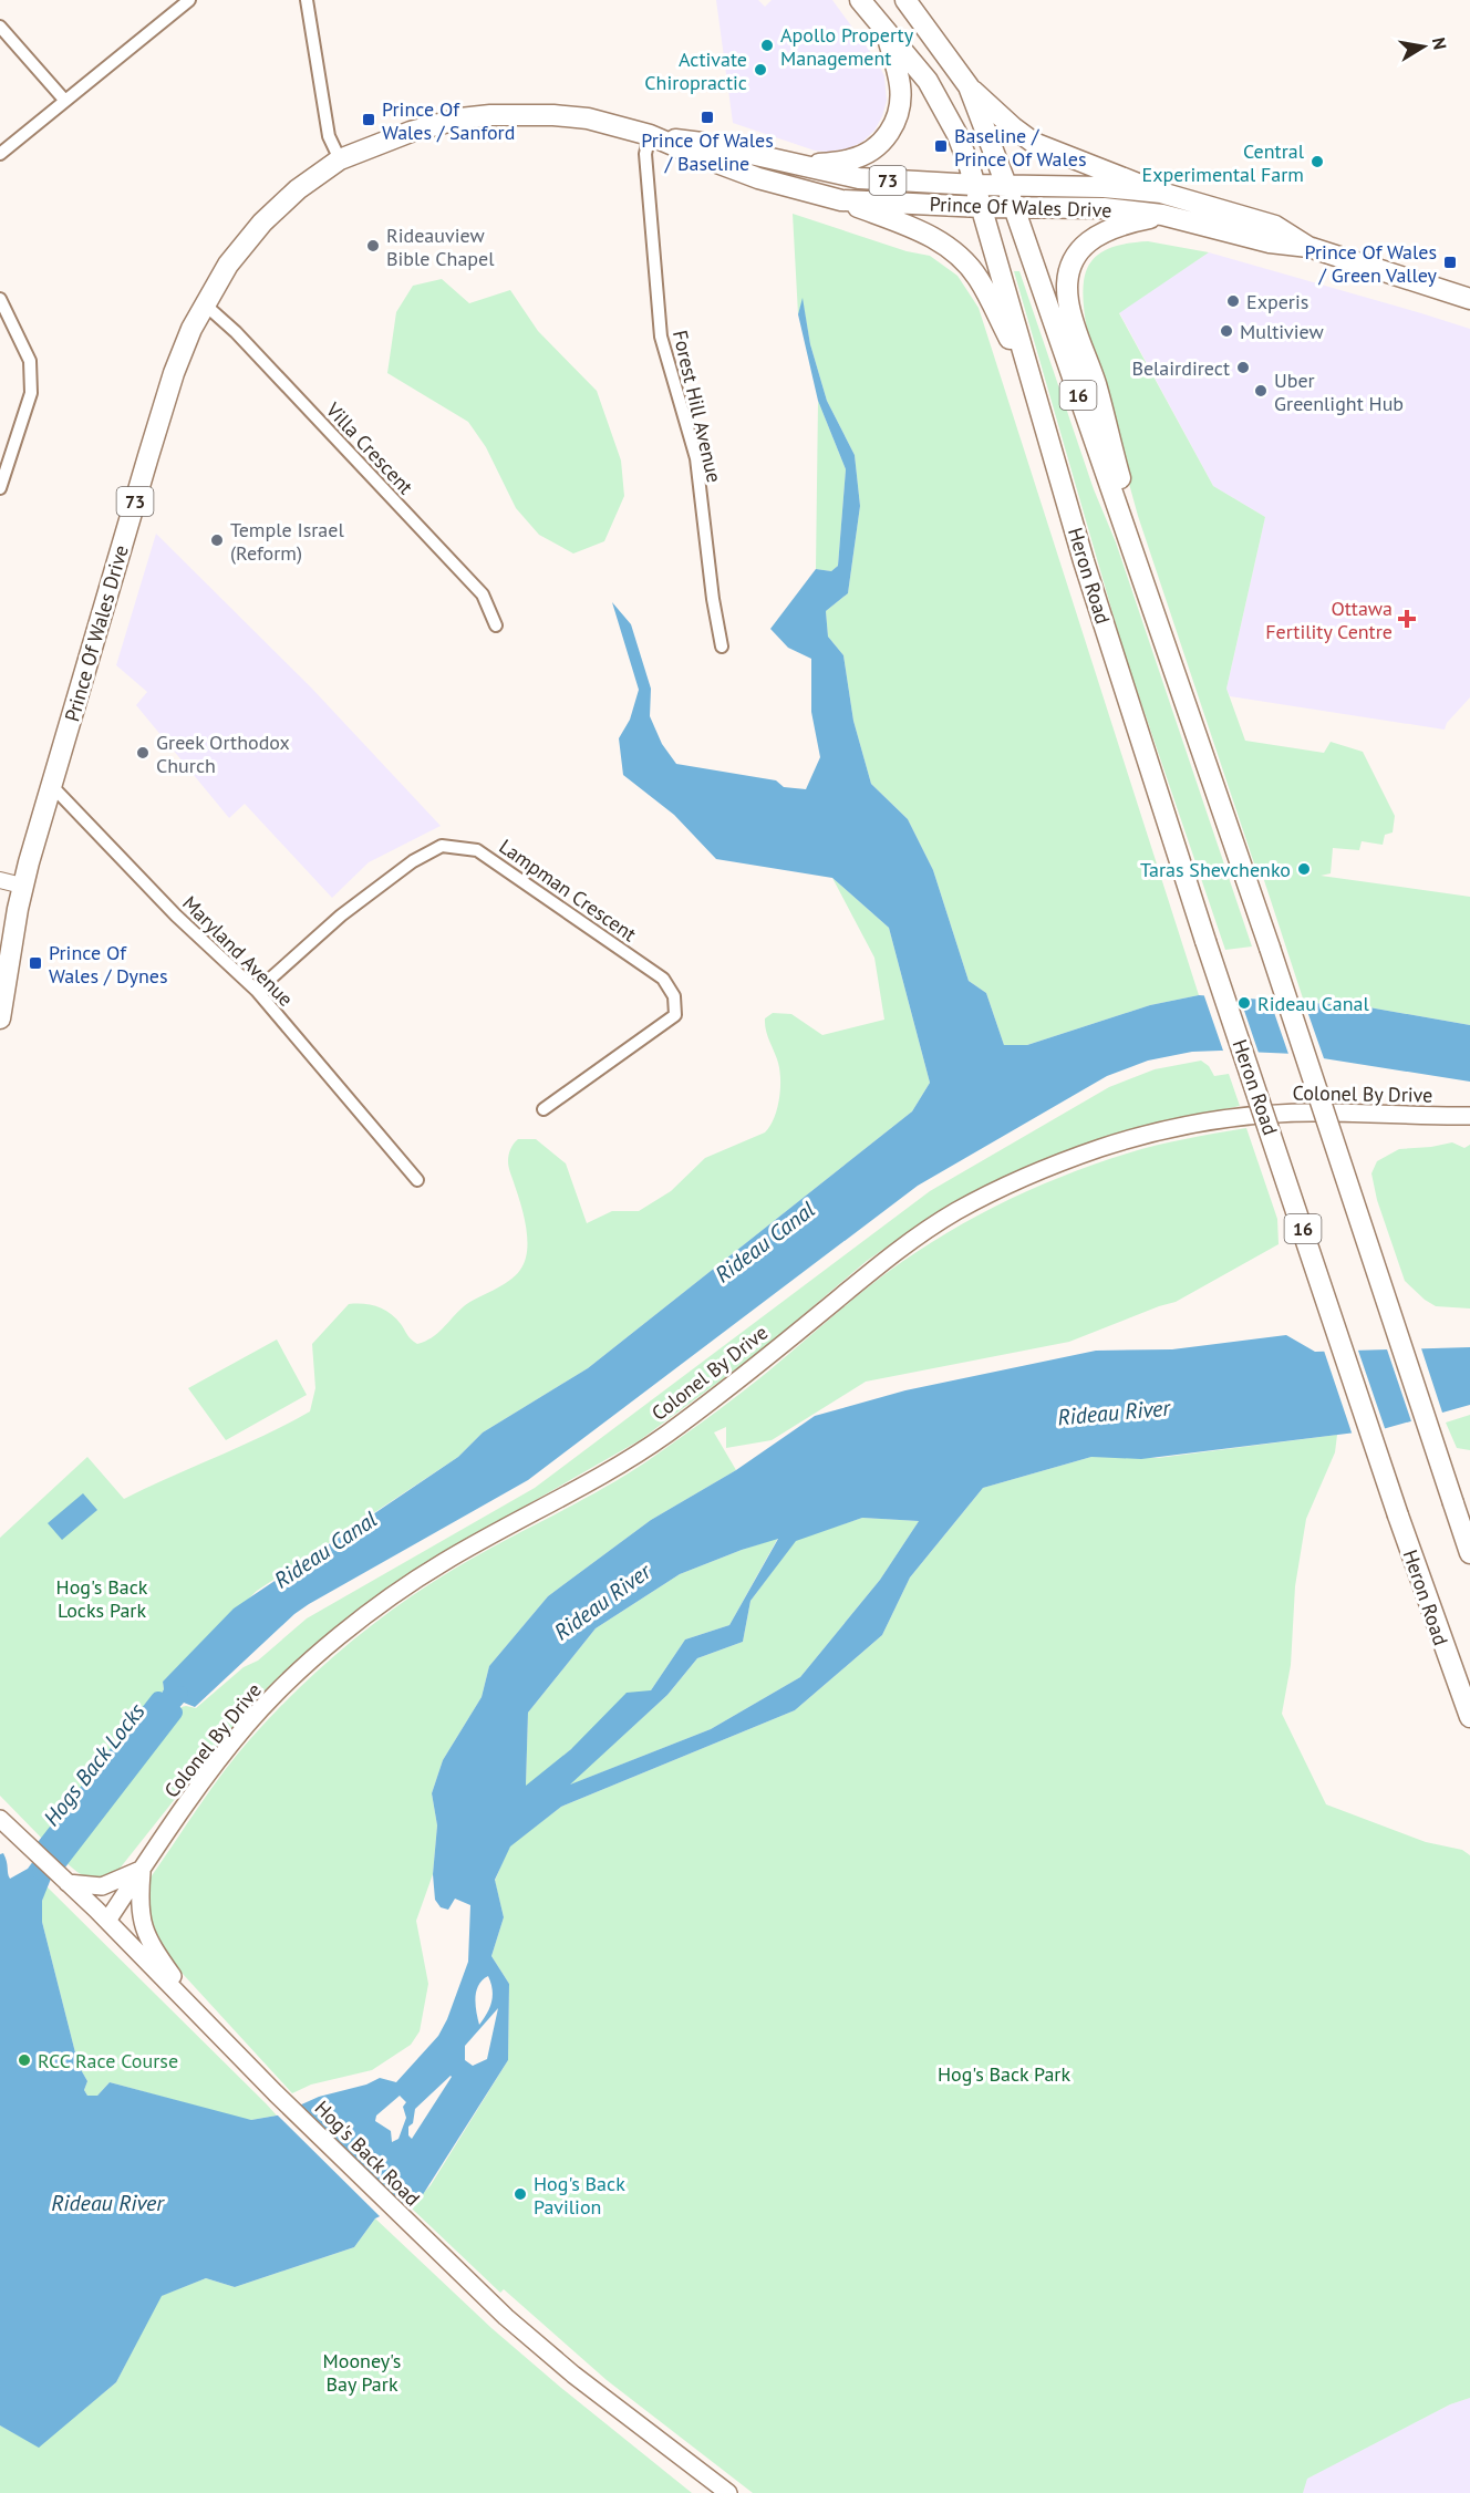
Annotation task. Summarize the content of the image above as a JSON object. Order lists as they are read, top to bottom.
{
  "streets": {
    "main road": [
      "73",
      "Prince Of Wales Drive",
      "16",
      "Heron Road",
      "Colonel By Drive",
      "Hog's Back Road"
    ],
    "street": [
      "Forest Hill Avenue",
      "Villa Crescent",
      "Lampman Crescent",
      "Maryland Avenue"
    ]
  },
  "crossings": [
    ["Prince Of Wales Drive", "16"],
    ["Prince Of Wales Drive", "Forest Hill Avenue"],
    ["Prince Of Wales Drive", "Villa Crescent"],
    ["Prince Of Wales Drive", "Heron Road"],
    ["Prince Of Wales Drive", "Maryland Avenue"],
    ["16", "Heron Road"],
    ["Lampman Crescent", "Maryland Avenue"],
    ["Colonel By Drive", "Hog's Back Road"]
  ],
  "water": ["Rideau Canal", "Rideau River", "Hogs Back Locks"],
  "parks": ["Hog's Back Locks Park", "Hog's Back Park", "Mooney's Bay Park"],
  "places": {
    "other": [
      "Apollo Property Management",
      "Activate Chiropractic",
      "Central Experimental Farm",
      "Rideauview Bible Chapel",
      "Experis",
      "Multiview",
      "Belairdirect",
      "Uber Greenlight Hub",
      "Temple Israel (Reform)",
      "Greek Orthodox Church",
      "Taras Shevchenko",
      "Rideau Canal",
      "RCC Race Course",
      "Hog's Back Pavilion"
    ],
    "transit": [
      "Prince Of Wales / Baseline",
      "Prince Of Wales / Sanford",
      "Baseline / Prince Of Wales",
      "Prince Of Wales / Green Valley",
      "Prince Of Wales / Dynes"
    ],
    "health": ["Ottawa Fertility Centre"]
  },
  "north": "right"
}
